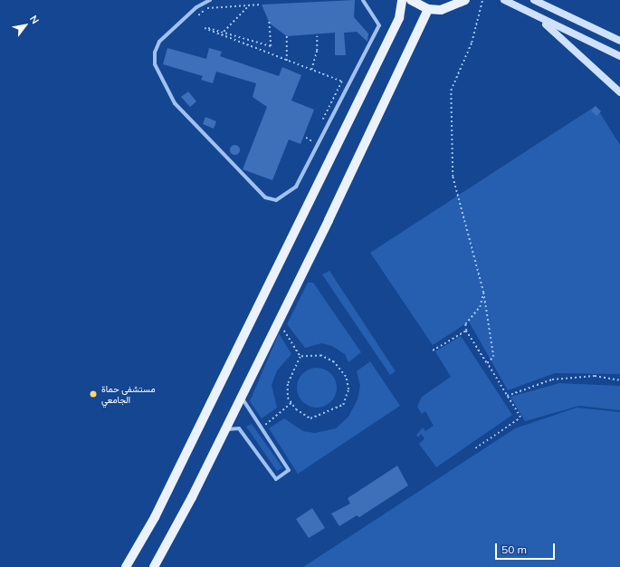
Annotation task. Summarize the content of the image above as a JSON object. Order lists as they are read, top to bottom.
{
  "places": ["مستشفى حماة الجامعي"],
  "scale_bar": "50 m",
  "north": "top right"
}
